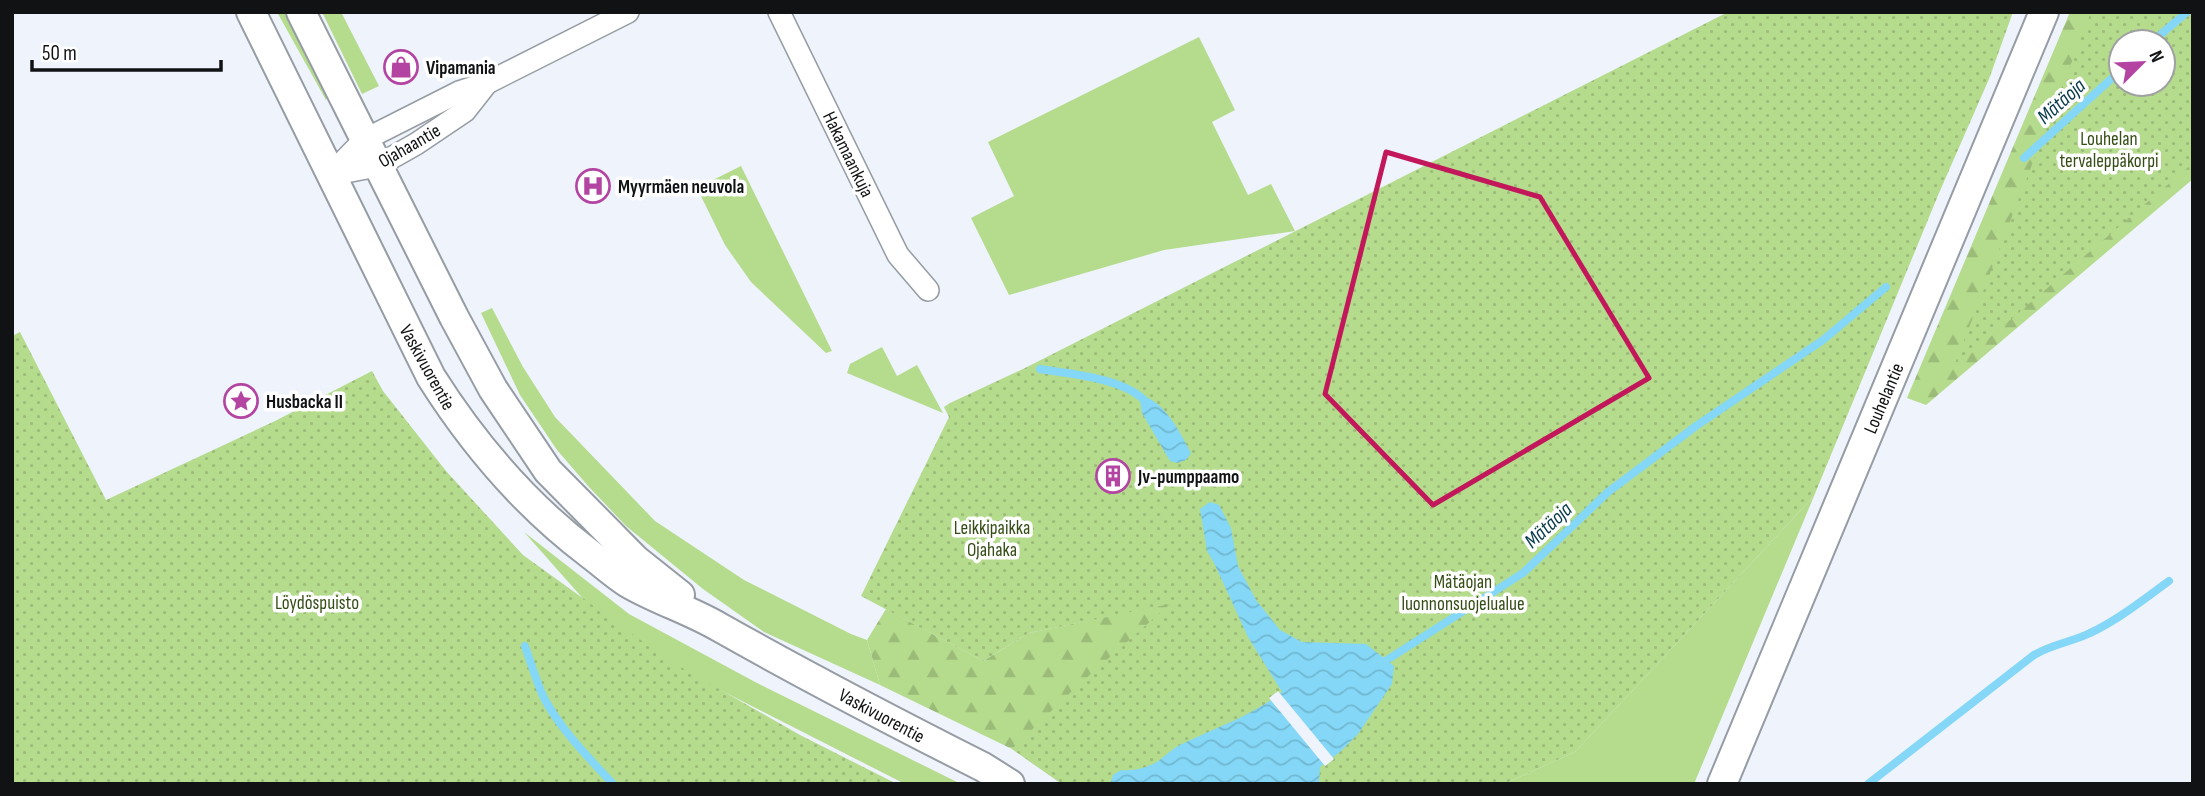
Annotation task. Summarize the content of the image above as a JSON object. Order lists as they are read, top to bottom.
{
  "streets": {
    "main road": ["Vaskivuorentie", "Louhelantie"],
    "street": ["Ojahaantie", "Hakamaankuja"]
  },
  "crossings": [
    ["Ojahaantie", "Vaskivuorentie"]
  ],
  "water": ["Mätäoja"],
  "parks": [
    "Louhelan tervaleppäkorpi",
    "Leikkipaikka Ojahaka",
    "Mätäojan luonnonsuojelualue",
    "Löydöspuisto"
  ],
  "places": {
    "shop": ["Vipamania"],
    "hospital": ["Myyrmäen neuvola"],
    "place": ["Husbacka II"],
    "building": ["Jv-pumppaamo"]
  },
  "scale_bar": "50 m",
  "north": "top right"
}
